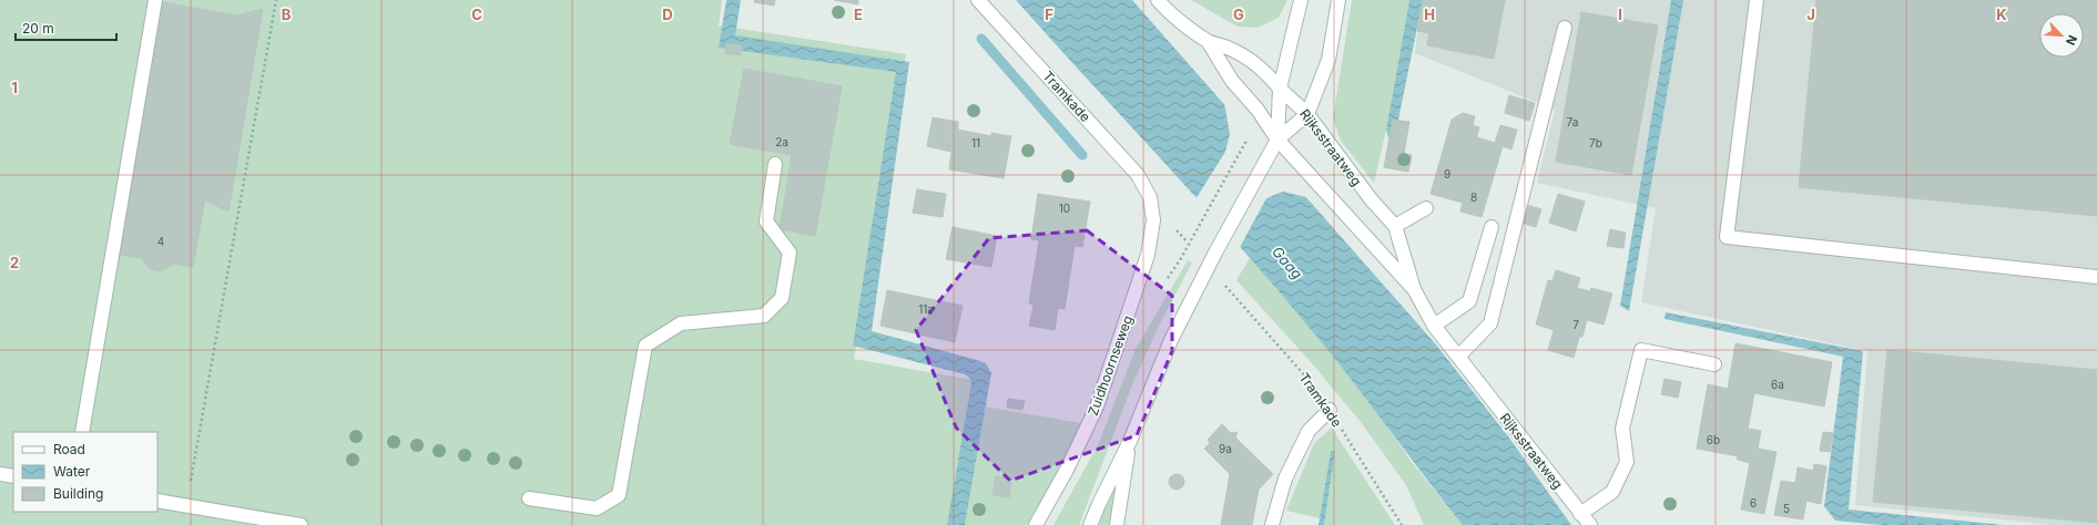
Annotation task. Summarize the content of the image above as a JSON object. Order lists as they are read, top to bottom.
{
  "streets": {
    "street": ["Tramkade", "Rijksstraatweg", "Zuidhoornseweg"]
  },
  "crossings": [
    ["Tramkade", "Zuidhoornseweg"]
  ],
  "water": ["Gaag"],
  "house_numbers": [
    "7a",
    "2a",
    "11",
    "7b",
    "9",
    "8",
    "10",
    "4",
    "11a",
    "7",
    "6a",
    "6b",
    "9a",
    "6",
    "5"
  ],
  "legend": ["Road", "Water", "Building"],
  "scale_bar": "20 m",
  "north": "bottom right",
  "grid": {
    "columns": [
      "B",
      "C",
      "D",
      "E",
      "F",
      "G",
      "H",
      "I",
      "J",
      "K"
    ],
    "rows": ["1", "2"]
  }
}
